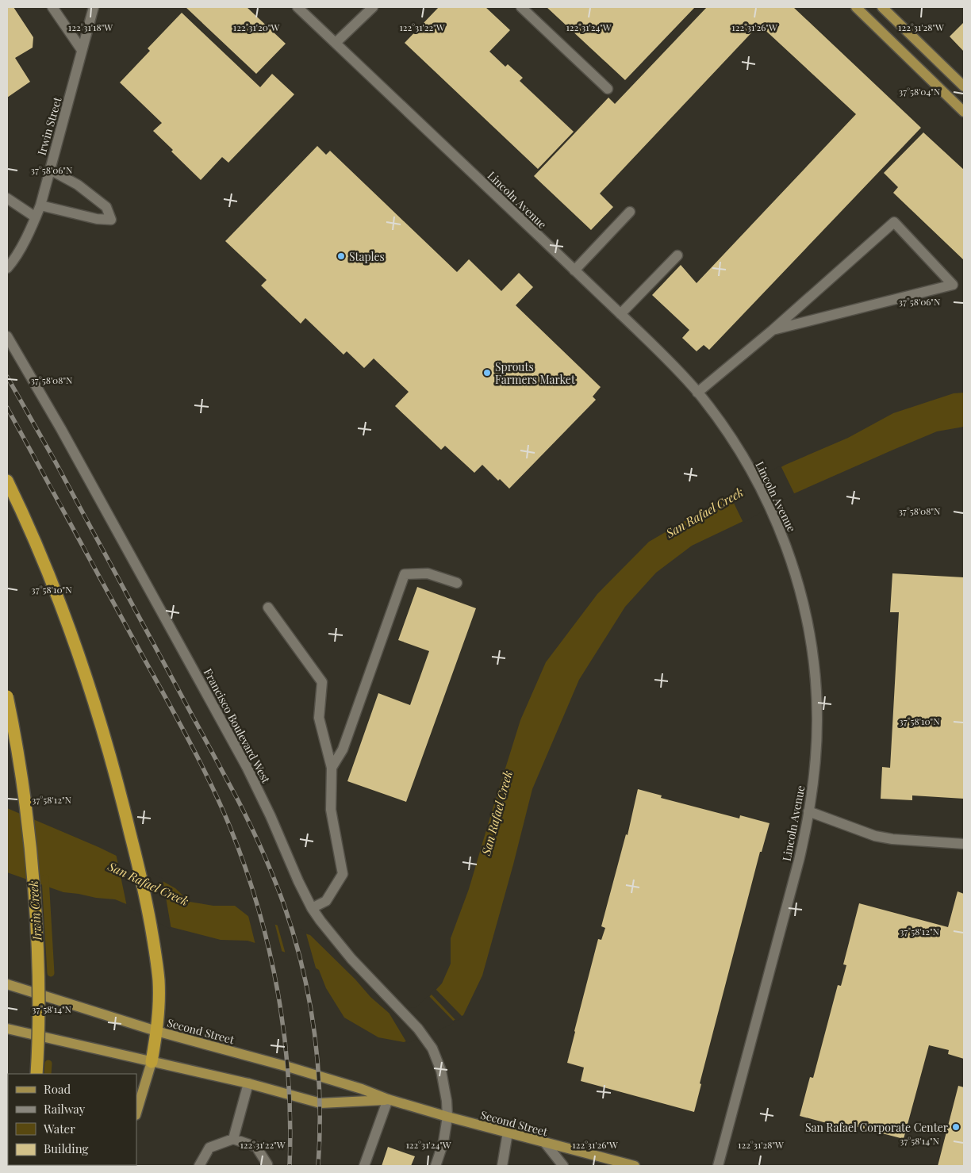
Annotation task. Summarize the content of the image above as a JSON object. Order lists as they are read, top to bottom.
{
  "streets": {
    "main road": ["Second Street"],
    "street": ["Irwin Street", "Lincoln Avenue", "Francisco Boulevard West"]
  },
  "crossings": [
    ["Francisco Boulevard West", "Second Street"]
  ],
  "water": ["San Rafael Creek", "Irwin Creek"],
  "places": ["Staples", "Sprouts Farmers Market", "San Rafael Corporate Center"],
  "legend": [
    "Road",
    "Railway",
    "Water",
    "Building"
  ],
  "coordinates": [
    "122°31'18\"W",
    "122°31'20\"W",
    "122°31'22\"W",
    "122°31'24\"W",
    "122°31'26\"W",
    "122°31'28\"W",
    "37°58'04\"N",
    "37°58'06\"N",
    "37°58'08\"N",
    "37°58'10\"N",
    "37°58'12\"N",
    "37°58'14\"N"
  ]
}
